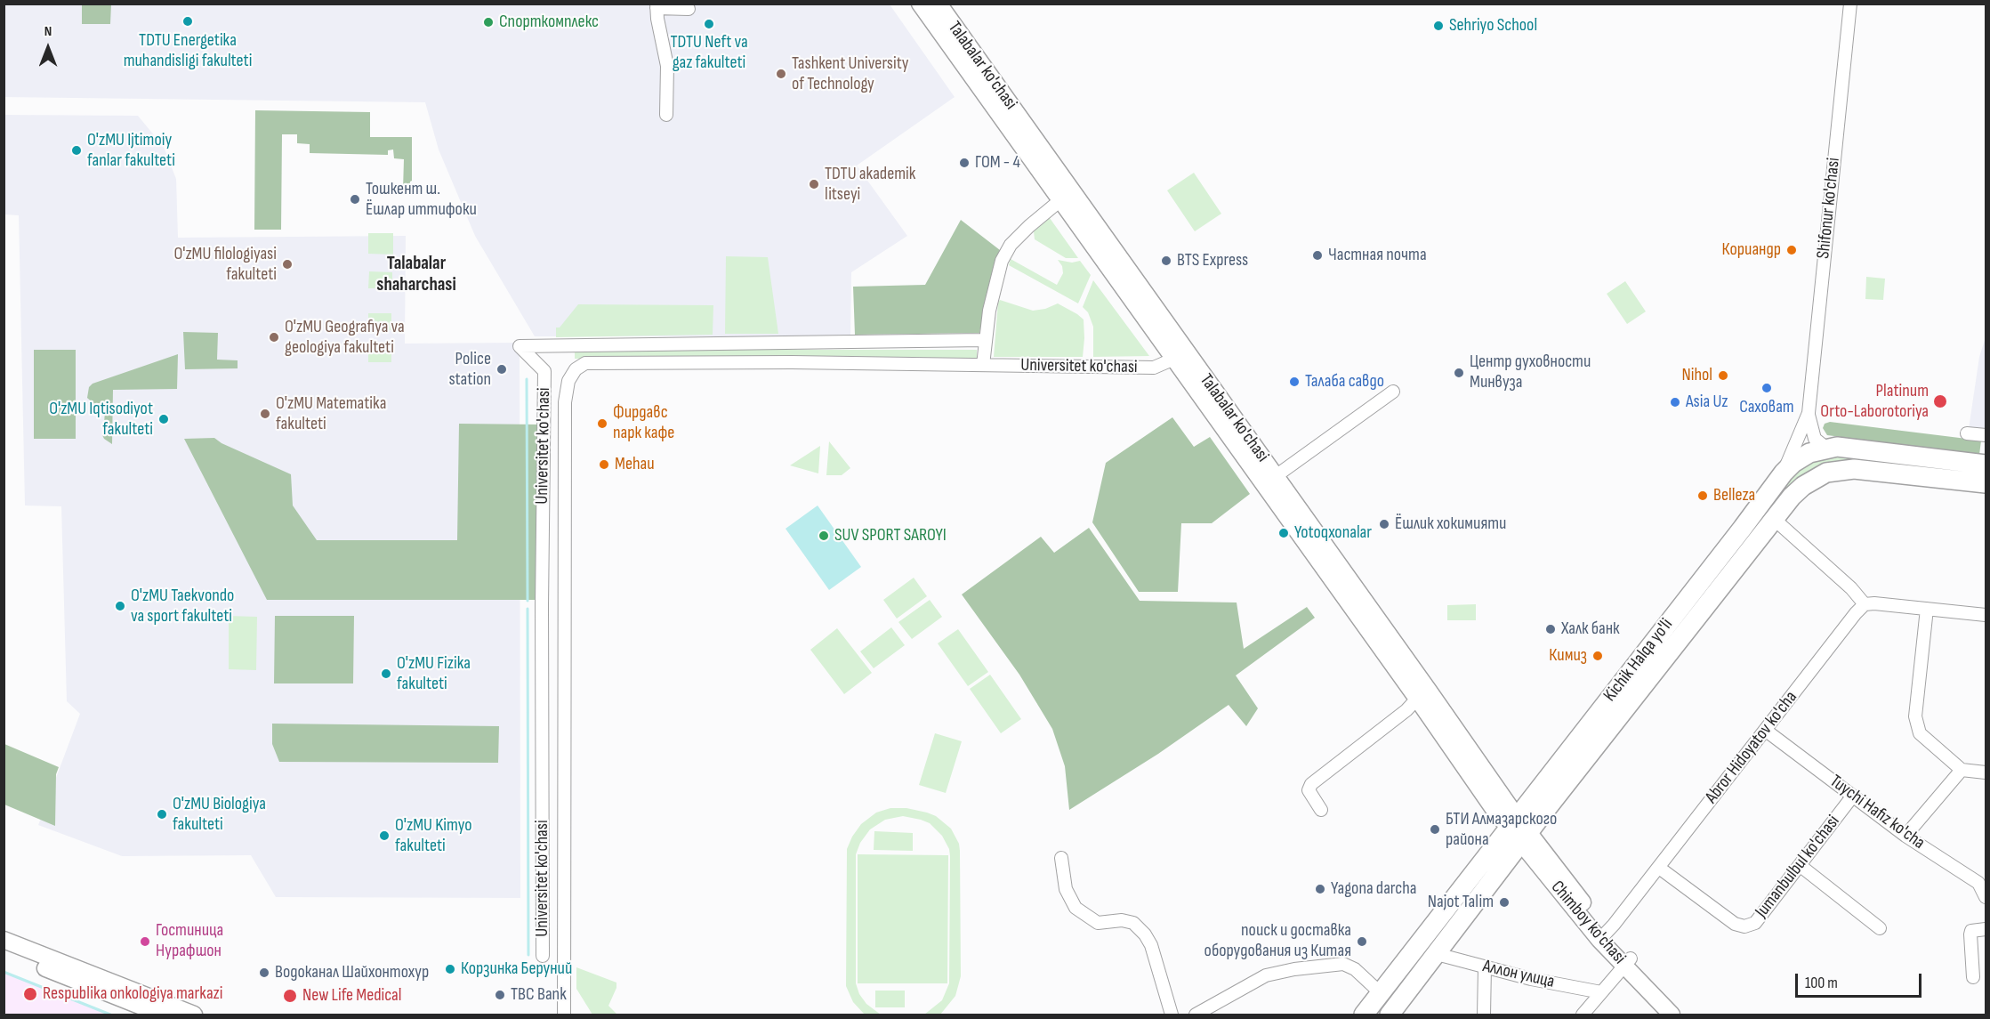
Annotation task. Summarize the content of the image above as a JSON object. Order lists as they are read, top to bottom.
{
  "streets": {
    "highway": ["Kichik Halqa yo'li"],
    "main road": ["Talabalar ko'chasi", "Chimboy ko'chasi"],
    "street": [
      "Shifonur ko'chasi",
      "Universitet ko'chasi",
      "Abror Hidoyatov ko'cha",
      "Tuychi Hafiz ko'cha",
      "Jumanbulbul ko'chasi",
      "Аллон улица"
    ]
  },
  "crossings": [
    ["Talabalar ko'chasi", "Universitet ko'chasi"],
    ["Talabalar ko'chasi", "Kichik Halqa yo'li"],
    ["Talabalar ko'chasi", "Chimboy ko'chasi"],
    ["Shifonur ko'chasi", "Kichik Halqa yo'li"],
    ["Kichik Halqa yo'li", "Chimboy ko'chasi"],
    ["Kichik Halqa yo'li", "Аллон улица"],
    ["Abror Hidoyatov ko'cha", "Tuychi Hafiz ko'cha"],
    ["Abror Hidoyatov ko'cha", "Jumanbulbul ko'chasi"],
    ["Abror Hidoyatov ko'cha", "Chimboy ko'chasi"],
    ["Tuychi Hafiz ko'cha", "Jumanbulbul ko'chasi"]
  ],
  "districts": ["Talabalar shaharchasi"],
  "places": [
    "TDTU Energetika muhandisligi fakulteti",
    "Спорткомплекс",
    "TDTU Neft va gaz fakulteti",
    "Sehriyo School",
    "Tashkent University of Technology",
    "O'zMU Ijtimoiy fanlar fakulteti",
    "ГОМ - 4",
    "TDTU akademik litseyi",
    "Тошкент ш. Ёшлар иттифоки",
    "Кориандр",
    "Частная почта",
    "BTS Express",
    "O'zMU filologiyasi fakulteti",
    "O'zMU Geografiya va geologiya fakulteti",
    "Police station",
    "Центр духовности Минвуза",
    "Nihol",
    "Талаба савдо",
    "Саховат",
    "Platinum Orto-Laborotoriya",
    "Asia Uz",
    "O'zMU Matematika fakulteti",
    "O'zMU Iqtisodiyot fakulteti",
    "Фирдавс парк кафе",
    "Mehau",
    "Belleza",
    "Ёшлик хокимияти",
    "Yotoqxonalar",
    "SUV SPORT SAROYI",
    "O'zMU Taekvondo va sport fakulteti",
    "Халк банк",
    "Кимиз",
    "O'zMU Fizika fakulteti",
    "O'zMU Biologiya fakulteti",
    "БТИ Алмазарского района",
    "O'zMU Kimyo fakulteti",
    "Yagona darcha",
    "Najot Talim",
    "Гостиница Нурафшон",
    "поиск и доставка оборудования из Китая",
    "Корзинка Беруний",
    "Водоканал Шайхонтохур",
    "Respublika onkologiya markazi",
    "TBC Bank",
    "New Life Medical"
  ],
  "scale_bar": "100 m",
  "north": "top"
}
